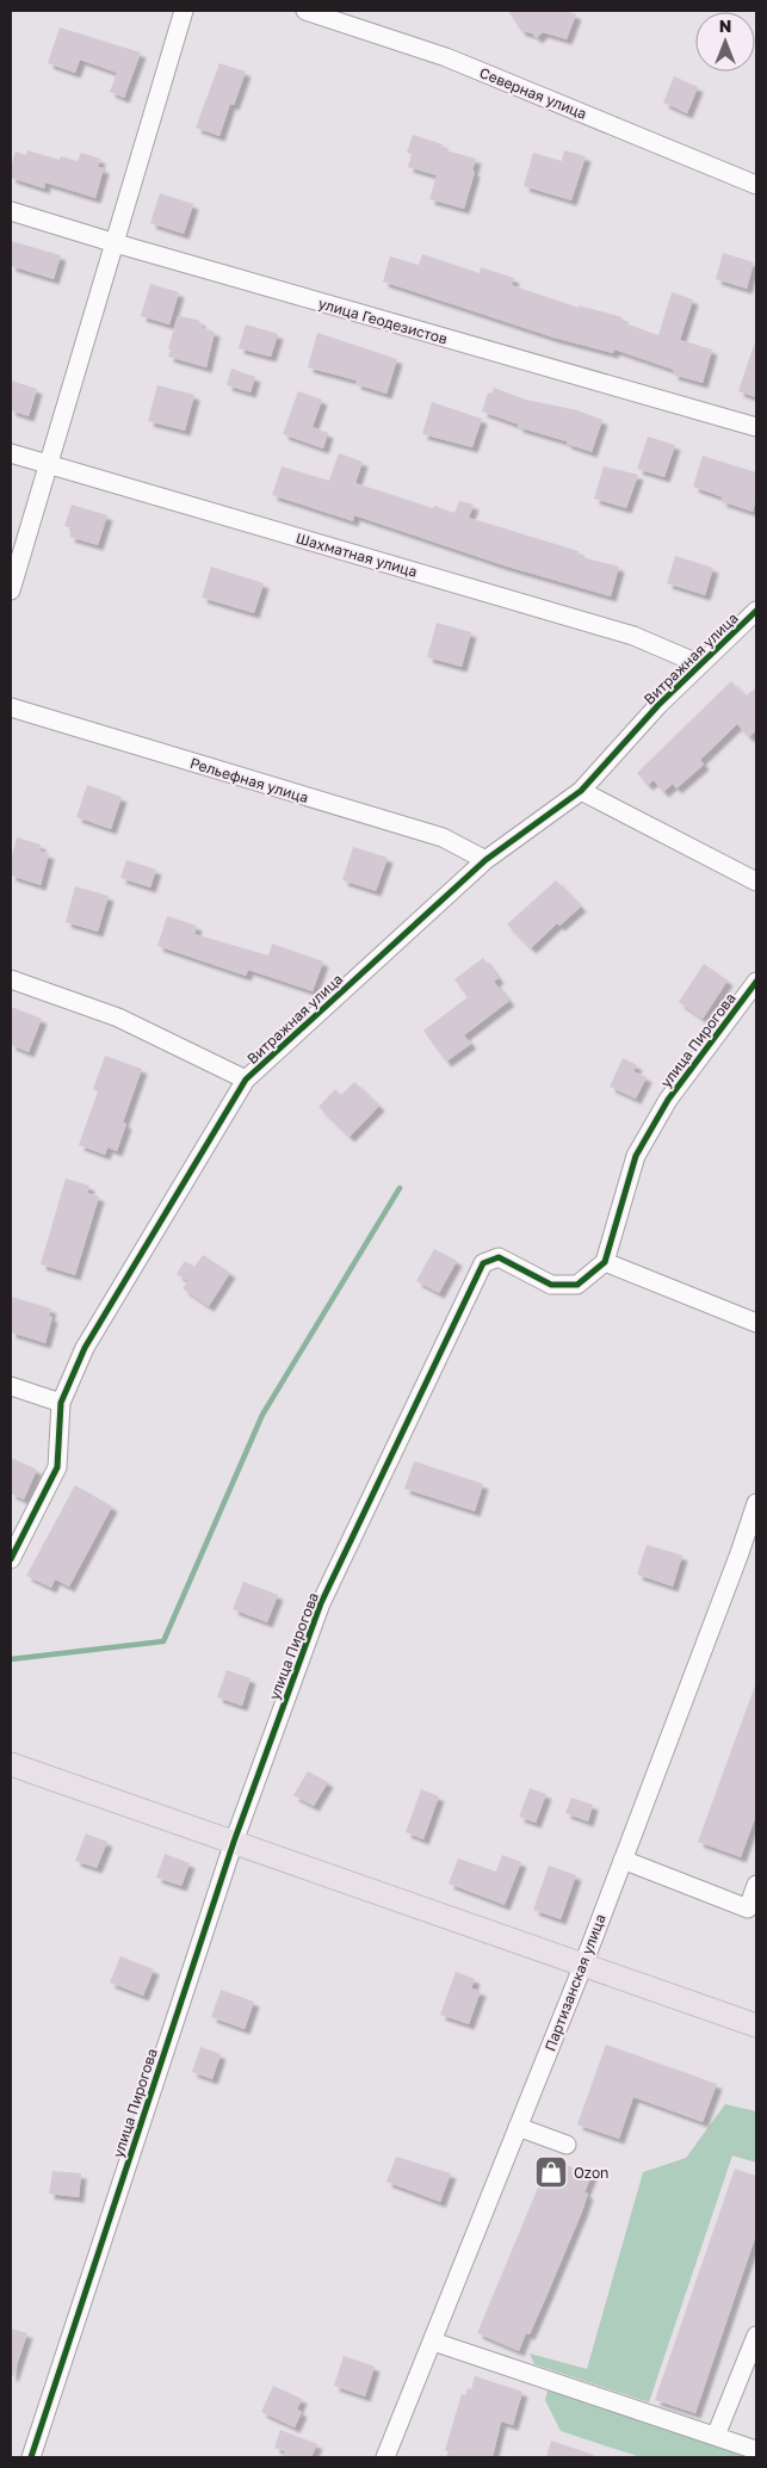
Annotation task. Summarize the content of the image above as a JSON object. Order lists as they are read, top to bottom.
{
  "streets": {
    "street": [
      "Северная улица",
      "улица Геодезистов",
      "Шахматная улица",
      "Витражная улица",
      "Рельефная улица",
      "улица Пирогова",
      "Партизанская улица"
    ]
  },
  "crossings": [
    ["Шахматная улица", "Витражная улица"],
    ["Витражная улица", "Рельефная улица"]
  ],
  "places": {
    "shop": ["Ozon"]
  },
  "north": "top"
}
